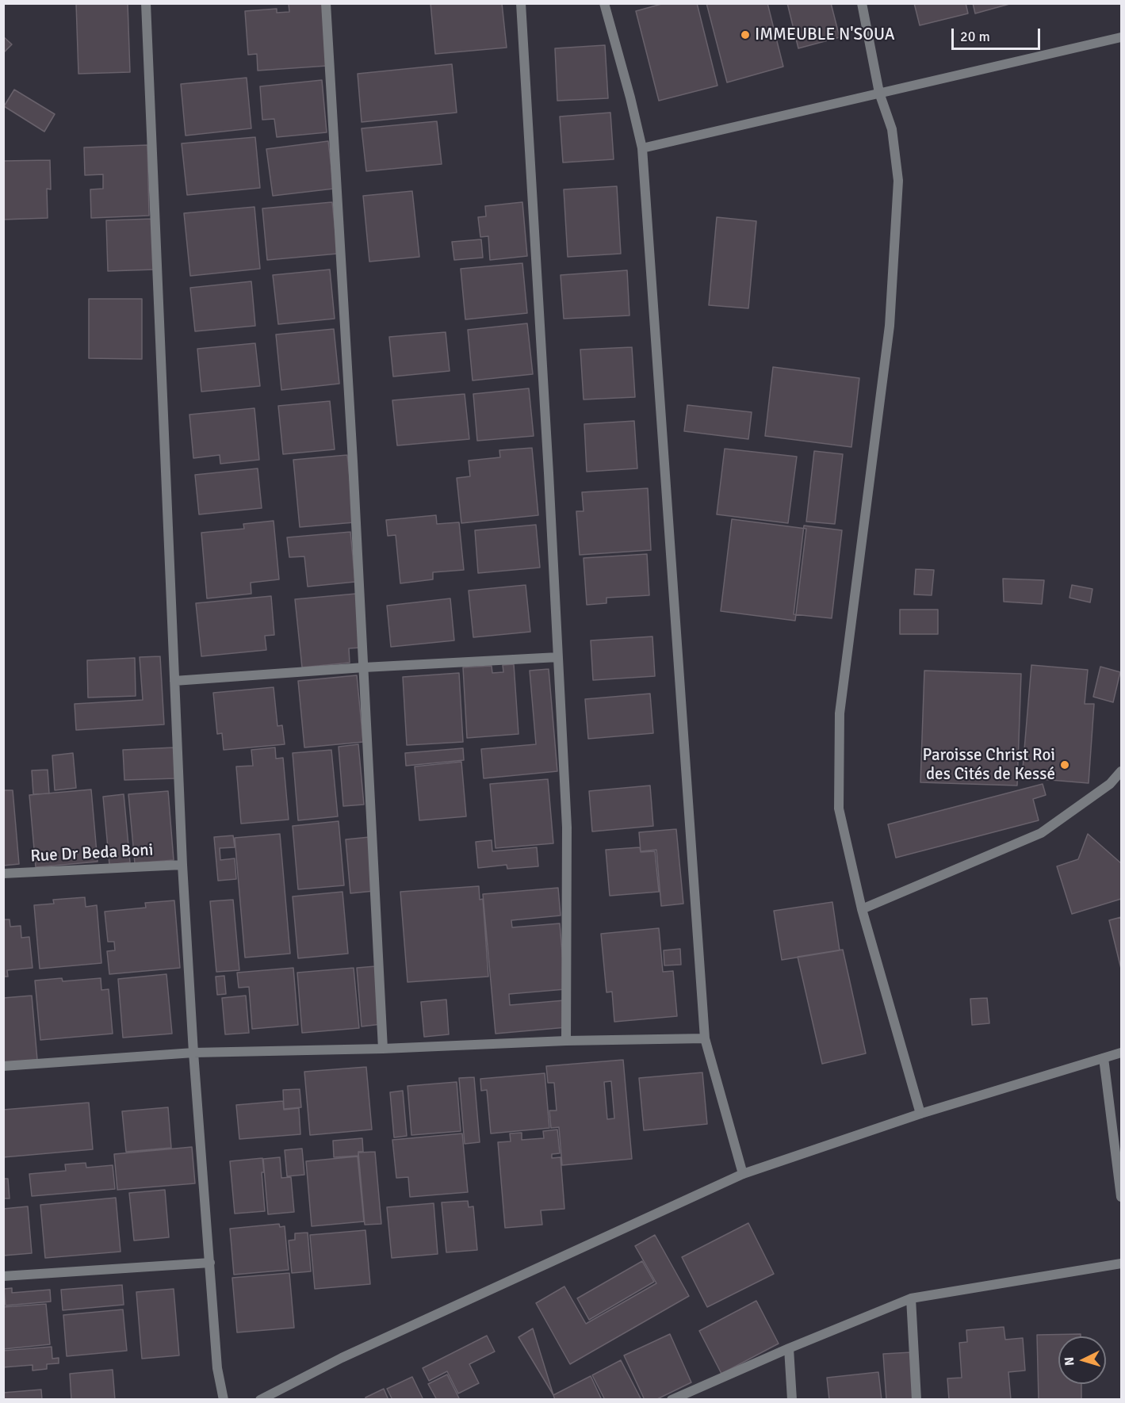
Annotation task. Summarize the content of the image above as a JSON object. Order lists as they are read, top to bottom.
{
  "streets": {
    "street": ["Rue Dr Beda Boni"]
  },
  "places": ["IMMEUBLE N'SOUA", "Paroisse Christ Roi des Cités de Kessé"],
  "scale_bar": "20 m",
  "north": "left"
}
